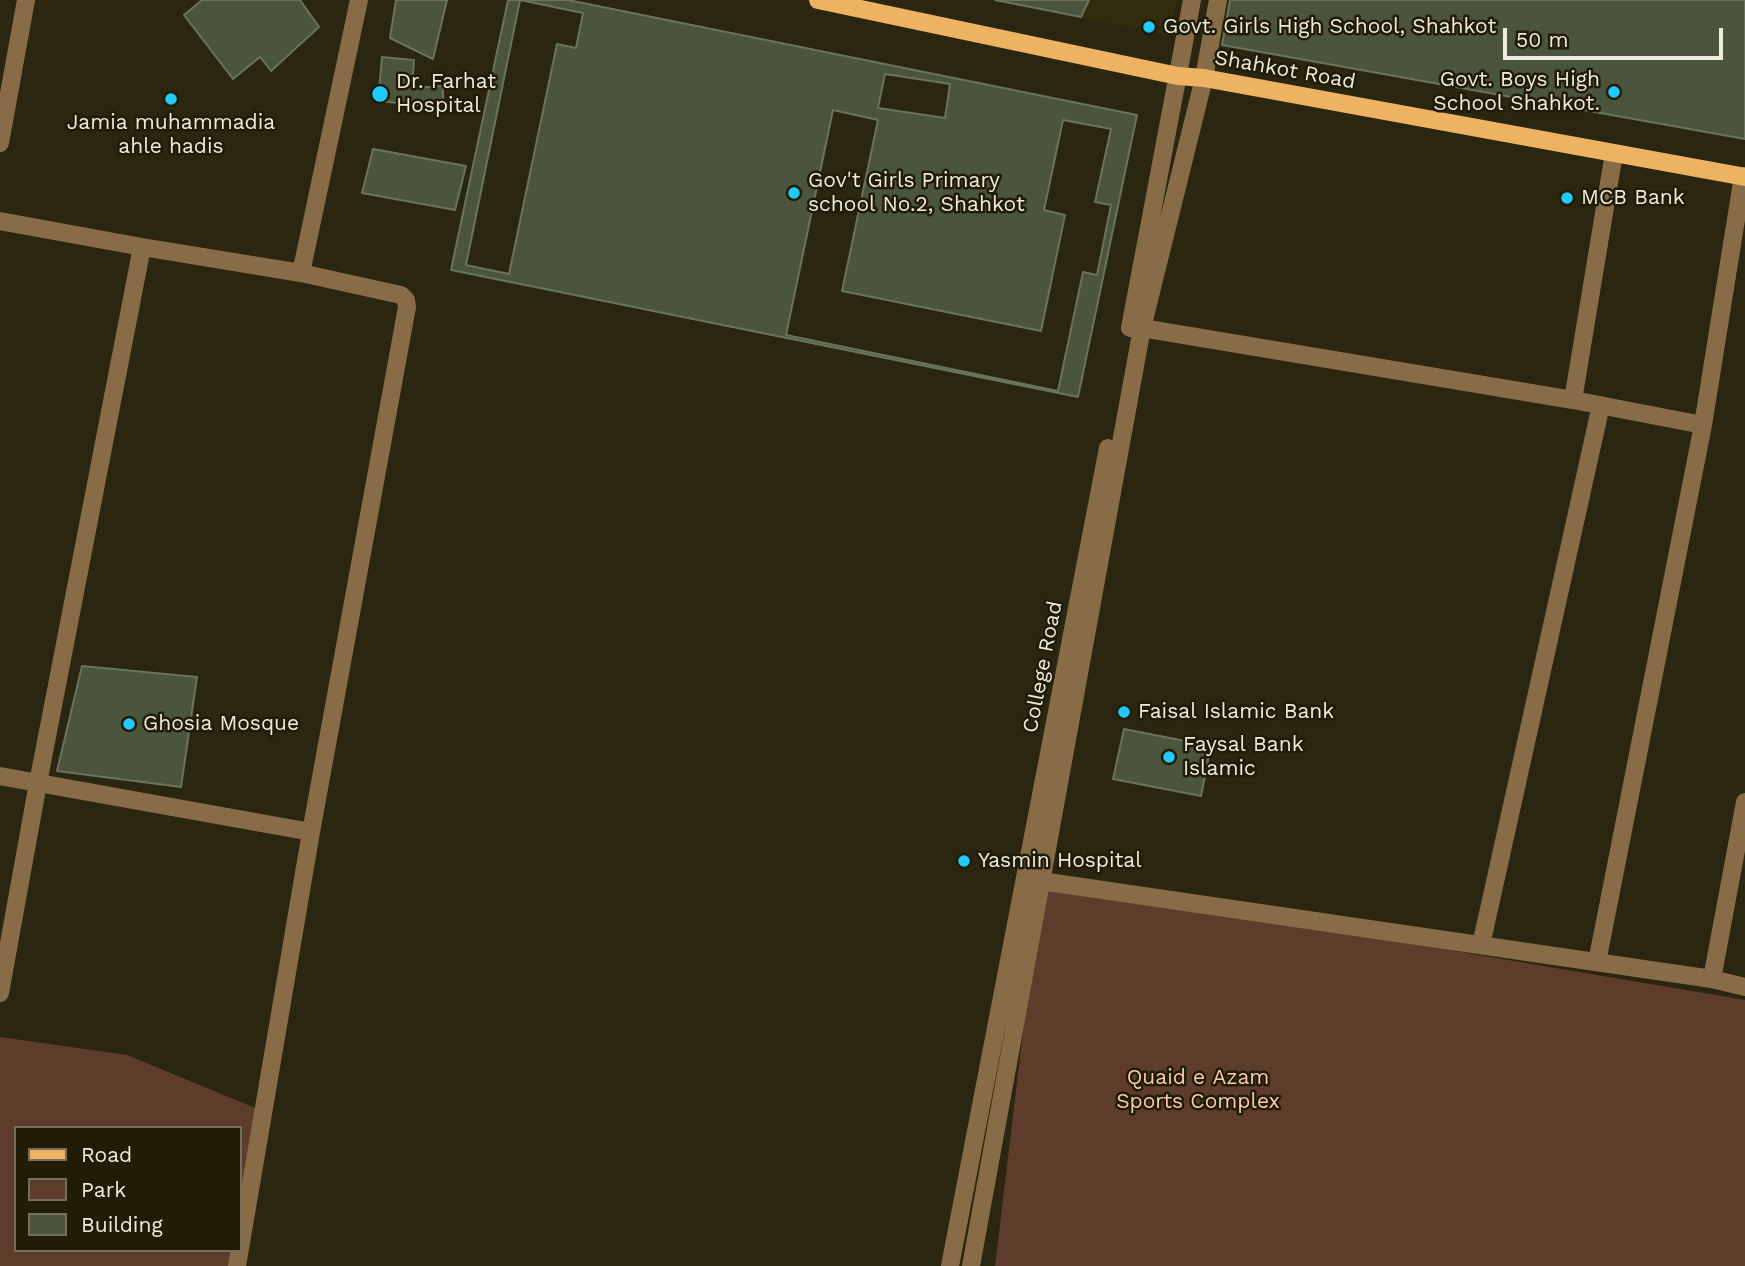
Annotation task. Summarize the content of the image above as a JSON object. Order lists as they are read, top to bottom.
{
  "streets": {
    "main road": ["Shahkot Road"],
    "street": ["College Road"]
  },
  "crossings": [
    ["Shahkot Road", "College Road"]
  ],
  "parks": ["Quaid e Azam Sports Complex"],
  "places": [
    "Govt. Girls High School, Shahkot",
    "Govt. Boys High School Shahkot.",
    "Dr. Farhat Hospital",
    "Jamia muhammadia ahle hadis",
    "Gov't Girls Primary school No.2, Shahkot",
    "MCB Bank",
    "Faisal Islamic Bank",
    "Ghosia Mosque",
    "Faysal Bank Islamic",
    "Yasmin Hospital"
  ],
  "legend": ["Road", "Park", "Building"],
  "scale_bar": "50 m"
}
